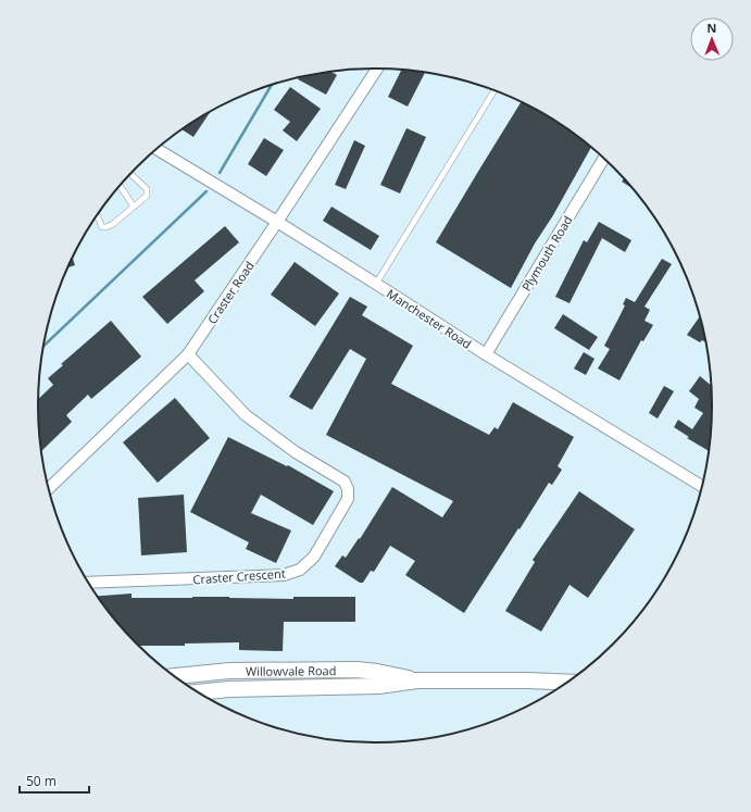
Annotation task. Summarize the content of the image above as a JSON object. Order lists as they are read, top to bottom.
{
  "streets": {
    "main road": ["Willowvale Road"],
    "street": [
      "Plymouth Road",
      "Craster Road",
      "Manchester Road",
      "Craster Crescent"
    ]
  },
  "crossings": [
    ["Plymouth Road", "Manchester Road"],
    ["Craster Road", "Manchester Road"],
    ["Craster Road", "Craster Crescent"]
  ],
  "scale_bar": "50 m",
  "north": "top"
}
